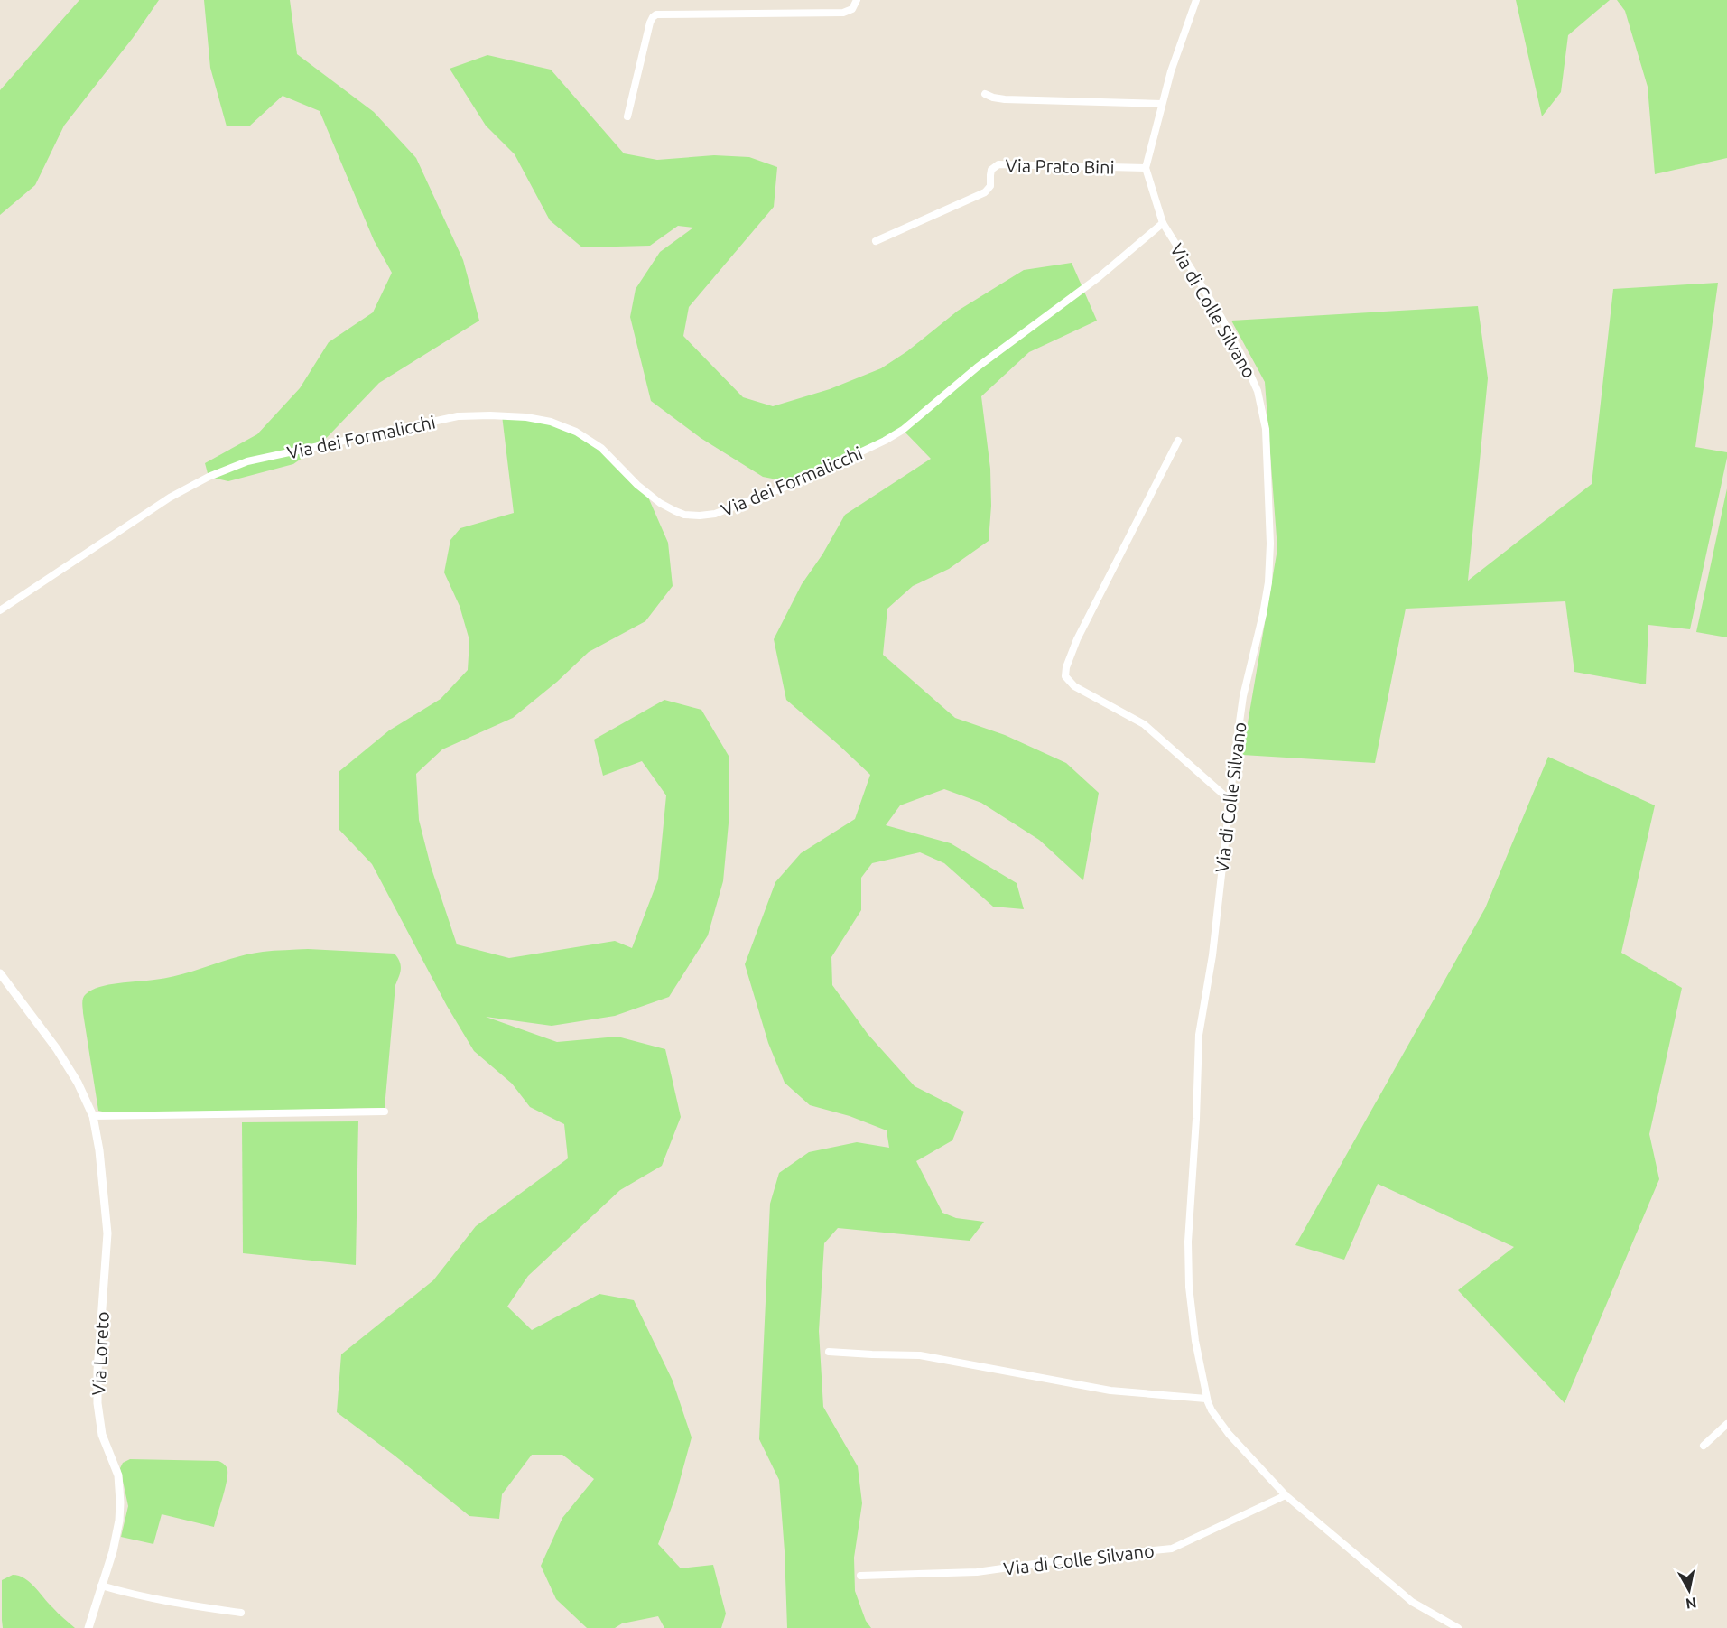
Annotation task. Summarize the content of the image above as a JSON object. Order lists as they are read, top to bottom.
{
  "streets": {
    "street": [
      "Via Prato Bini",
      "Via di Colle Silvano",
      "Via dei Formalicchi",
      "Via Loreto"
    ]
  },
  "crossings": [
    ["Via di Colle Silvano", "Via dei Formalicchi"]
  ],
  "north": "bottom"
}
